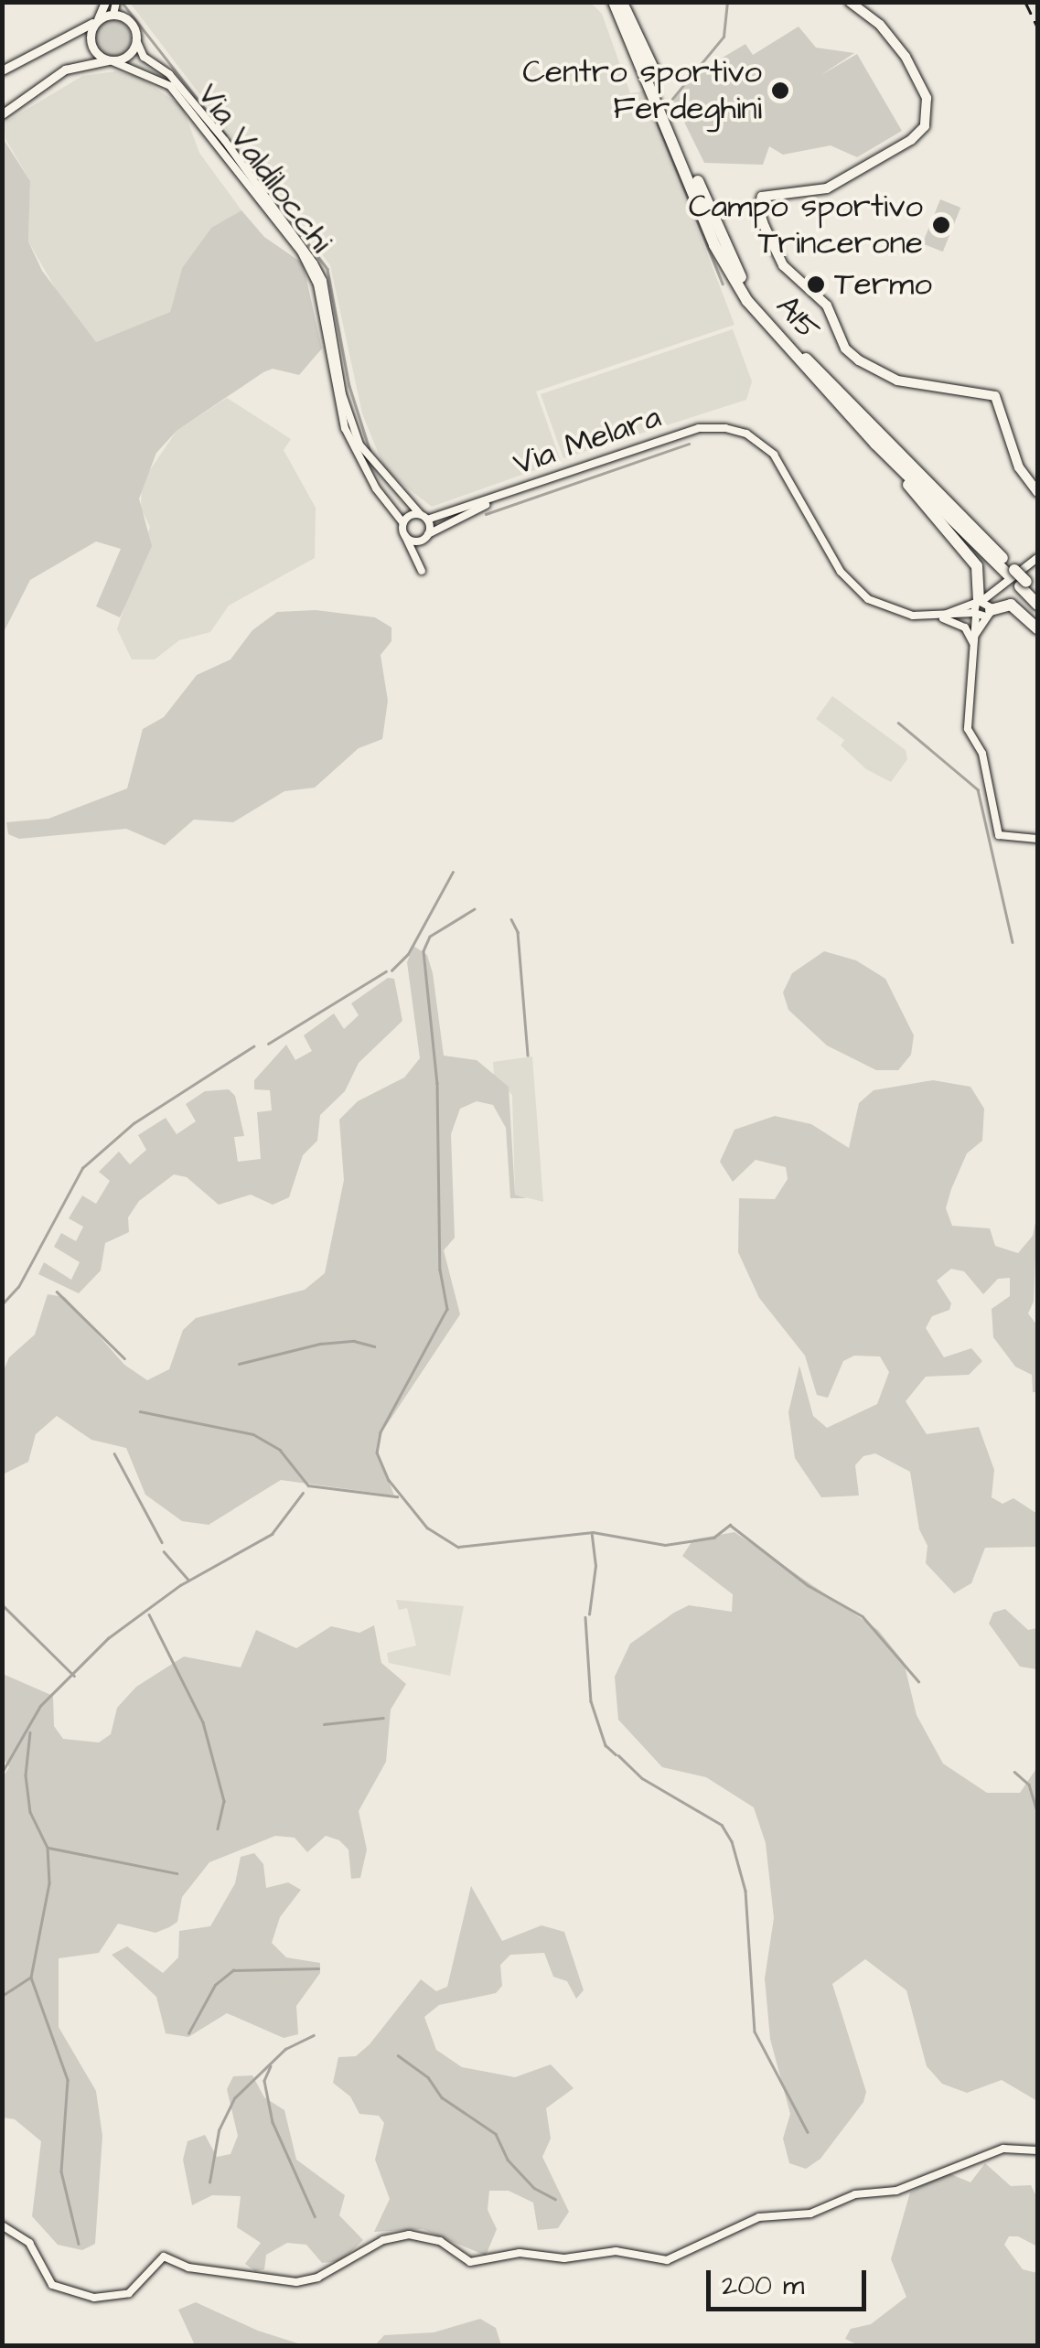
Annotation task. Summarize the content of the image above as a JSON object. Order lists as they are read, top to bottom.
{
  "streets": {
    "highway": ["A15"],
    "street": ["Via Valdilocchi", "Via Melara"]
  },
  "places": ["Centro sportivo Ferdeghini", "Campo sportivo Trincerone", "Termo"],
  "scale_bar": "200 m"
}
